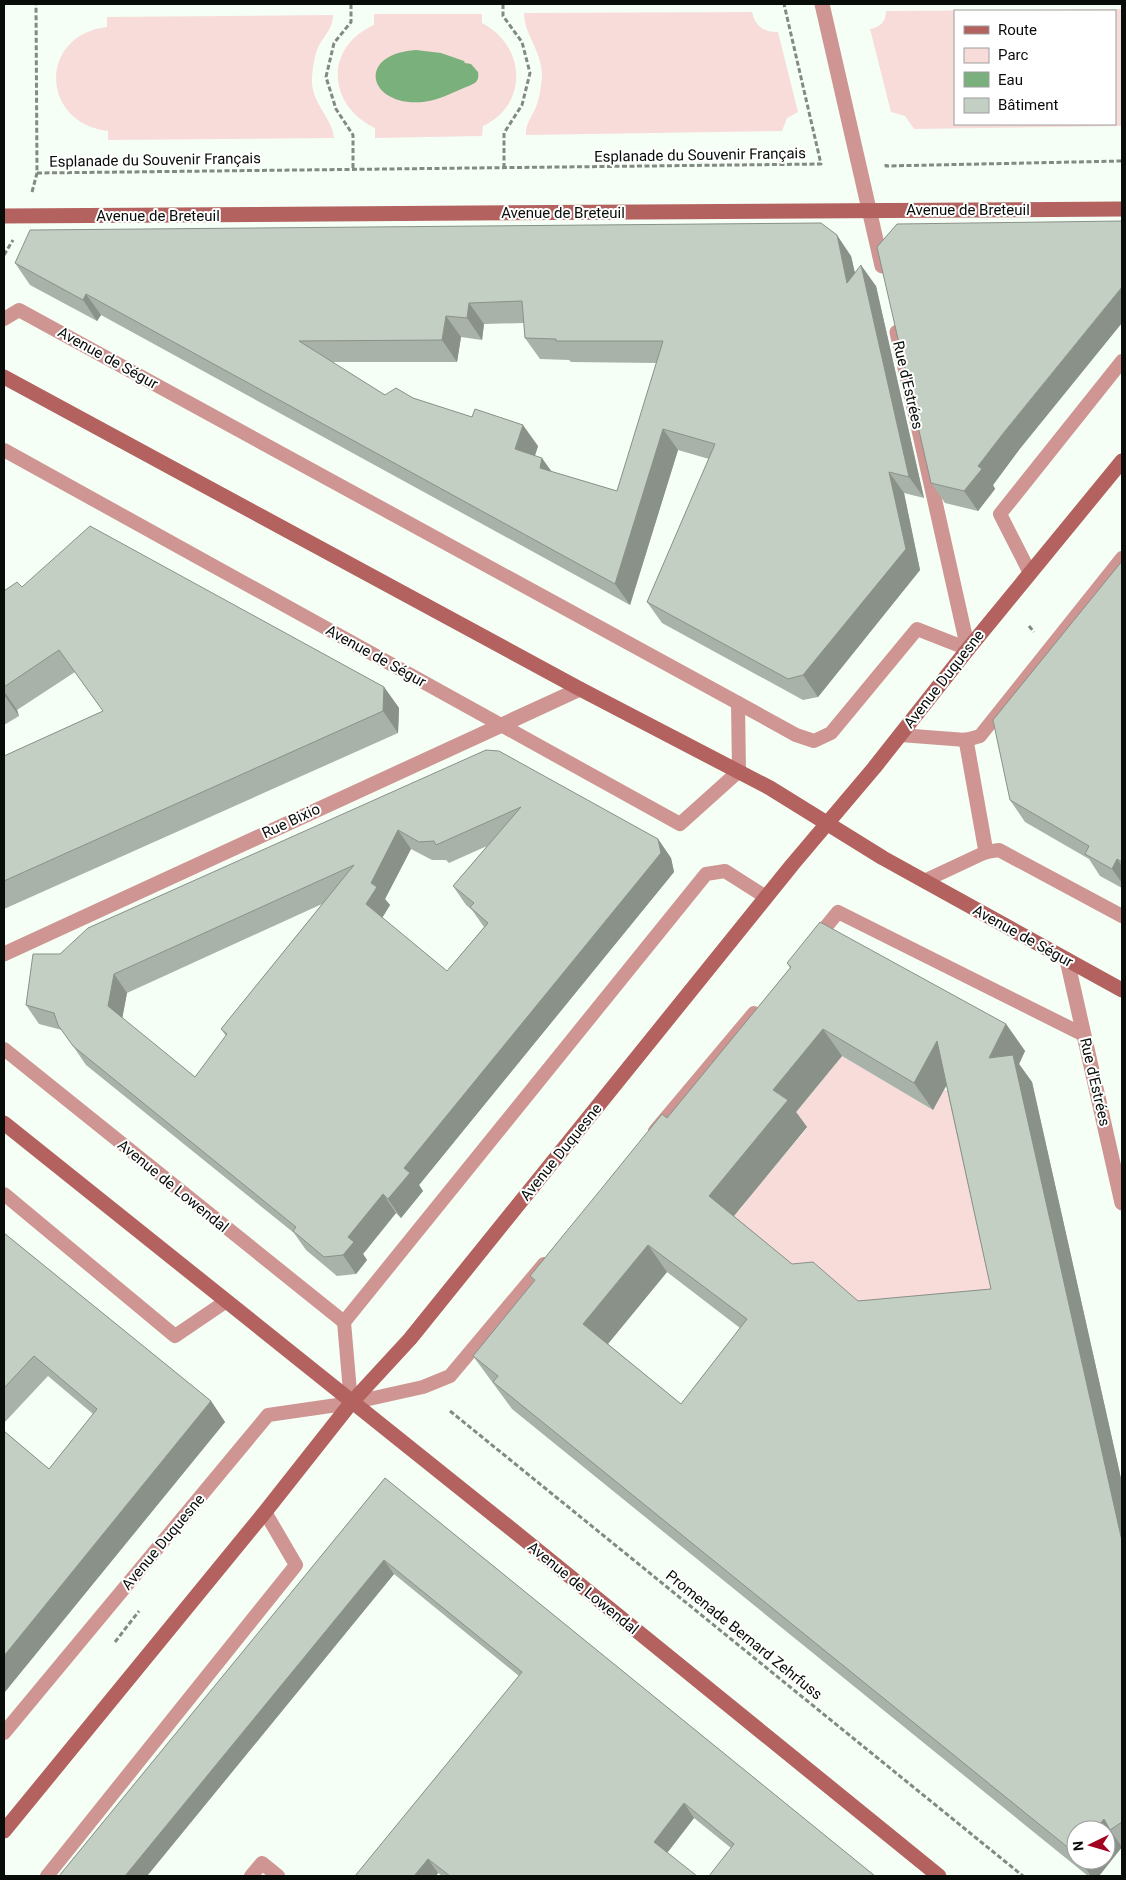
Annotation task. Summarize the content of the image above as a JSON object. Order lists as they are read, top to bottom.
{
  "streets": {
    "street": [
      "Avenue de Breteuil",
      "Avenue de Ségur",
      "Rue d'Estrées",
      "Avenue Duquesne",
      "Rue Bixio",
      "Avenue de Lowendal"
    ],
    "path": ["Esplanade du Souvenir Français", "Promenade Bernard Zehrfuss"]
  },
  "crossings": [
    ["Avenue de Ségur", "Rue d'Estrées"],
    ["Avenue de Ségur", "Avenue Duquesne"],
    ["Avenue de Ségur", "Rue Bixio"],
    ["Rue d'Estrées", "Avenue Duquesne"],
    ["Avenue Duquesne", "Avenue de Lowendal"]
  ],
  "legend": [
    "Route",
    "Parc",
    "Eau",
    "Bâtiment"
  ],
  "north": "left"
}
